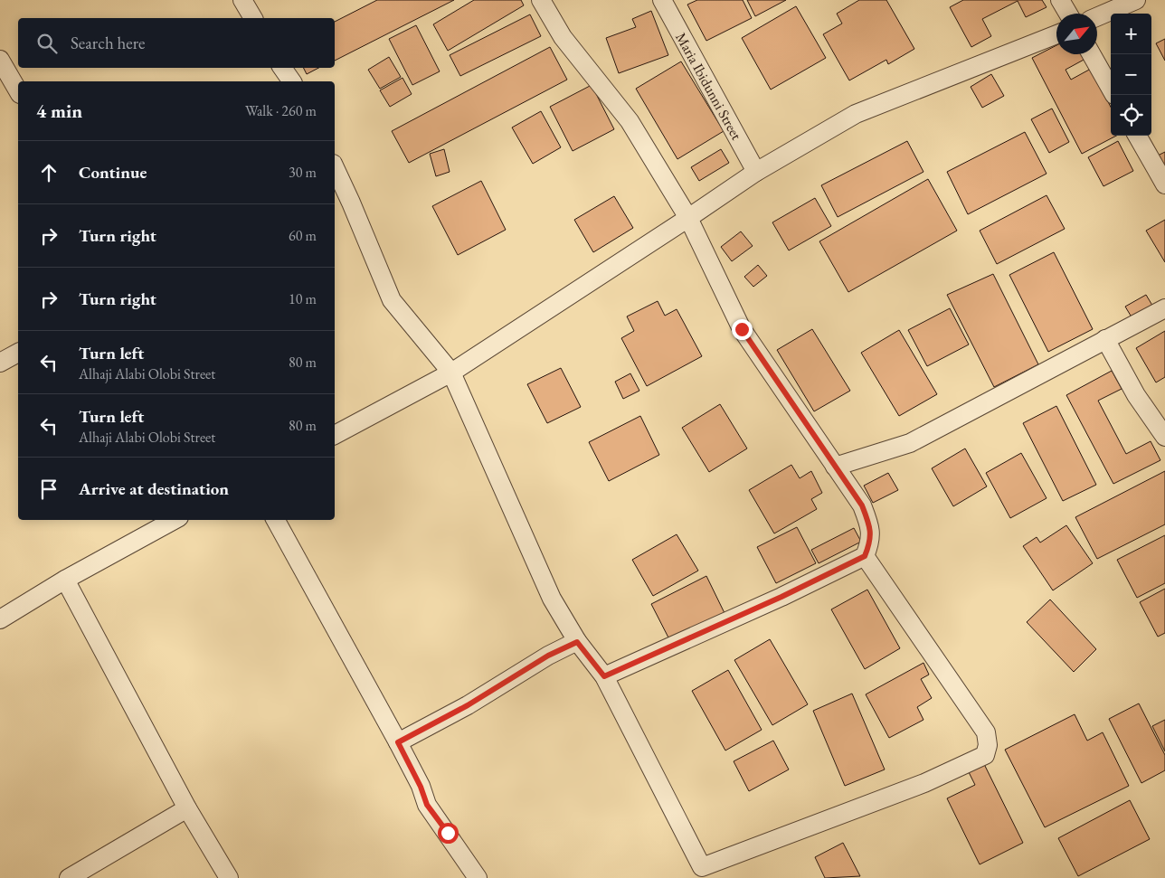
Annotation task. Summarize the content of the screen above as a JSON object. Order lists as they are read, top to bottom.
{
  "streets": {
    "street": ["Maria Ibidunni Street"]
  },
  "north": "top right",
  "page": {
    "map_buttons": ["+", "−"],
    "search": "Search here",
    "heading": ["4 min", "Walk · 260 m"],
    "list": [
      ["Continue", "30 m"],
      ["Turn right", "60 m"],
      ["Turn right", "10 m"],
      ["Turn left", "Alhaji Alabi Olobi Street", "80 m"],
      ["Turn left", "Alhaji Alabi Olobi Street", "80 m"],
      "Arrive at destination"
    ]
  }
}
